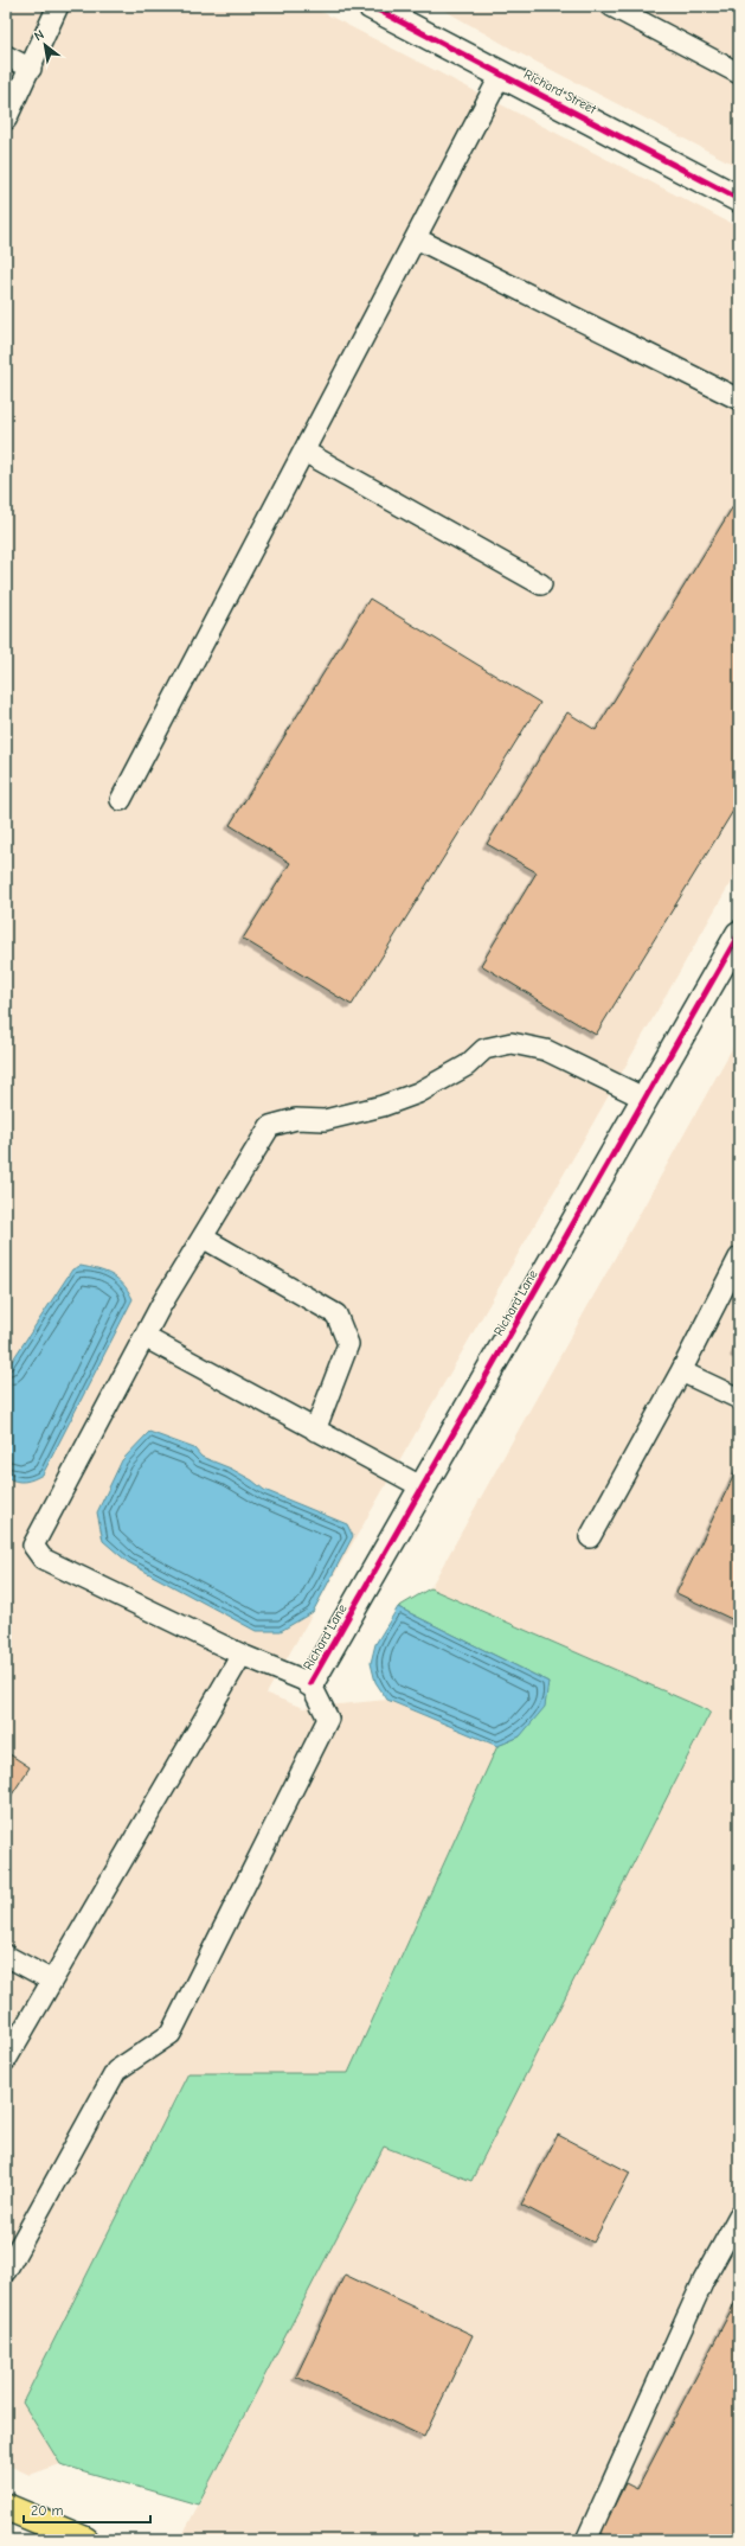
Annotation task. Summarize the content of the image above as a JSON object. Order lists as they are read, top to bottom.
{
  "streets": {
    "street": ["Richard Street", "Richard Lane"]
  },
  "scale_bar": "20 m",
  "north": "top left"
}
